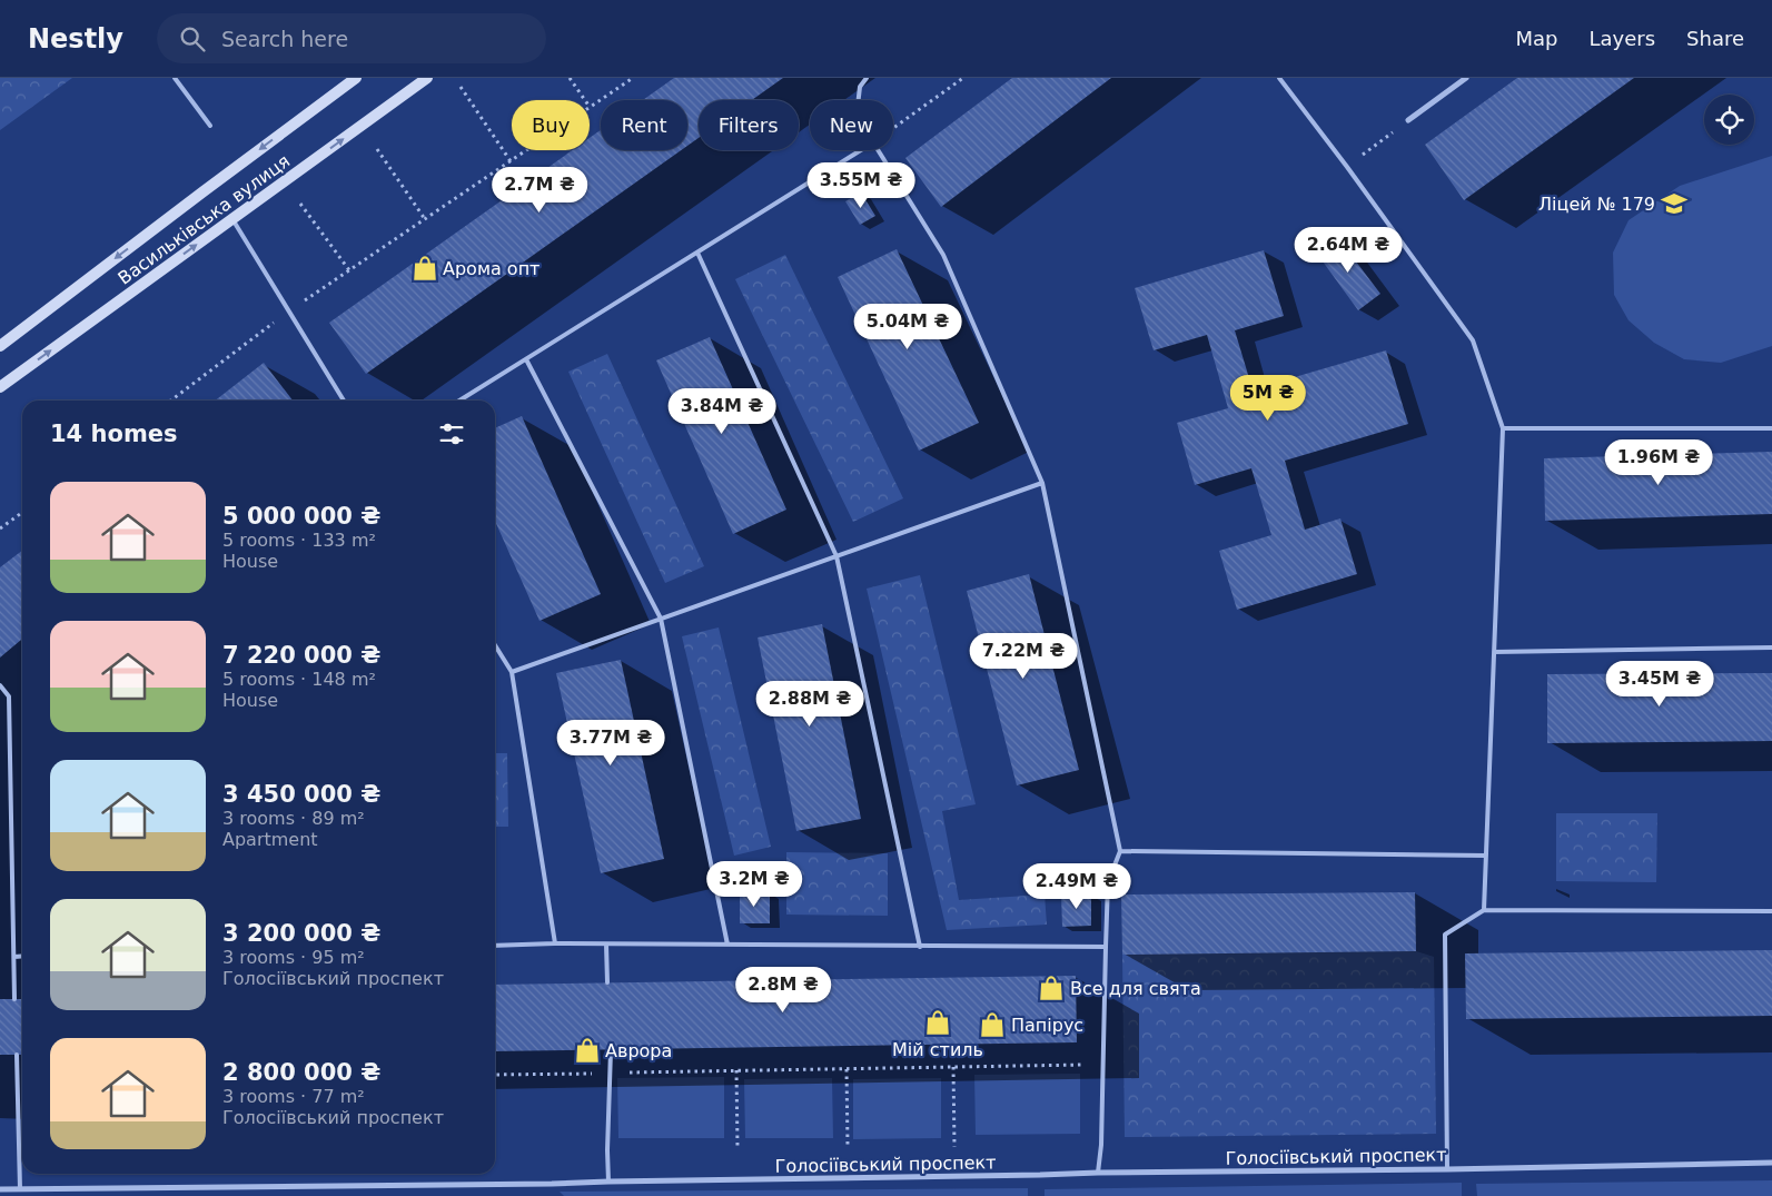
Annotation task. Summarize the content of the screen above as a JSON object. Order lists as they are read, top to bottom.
{
  "streets": {
    "main road": ["Васильківська вулиця"],
    "street": ["Голосіївський проспект"]
  },
  "places": {
    "school or university": ["Ліцей № 179"],
    "shop": [
      "Арома опт",
      "Все для свята",
      "Мій стиль",
      "Папірус",
      "Аврора"
    ]
  },
  "page": {
    "header": "Nestly",
    "search": "Search here",
    "nav": ["Map", "Layers", "Share"],
    "chip": [
      "Buy",
      "Rent",
      "Filters",
      "New"
    ],
    "price": [
      "3.55M ₴",
      "2.7M ₴",
      "2.64M ₴",
      "5.04M ₴",
      "5M ₴",
      "3.84M ₴",
      "1.96M ₴",
      "7.22M ₴",
      "3.45M ₴",
      "2.88M ₴",
      "3.77M ₴",
      "3.2M ₴",
      "2.49M ₴",
      "2.8M ₴"
    ],
    "heading": "14 homes",
    "list": [
      {
        "name": "5 000 000 ₴",
        "note": "5 rooms · 133 m² · House"
      },
      {
        "name": "7 220 000 ₴",
        "note": "5 rooms · 148 m² · House"
      },
      {
        "name": "3 450 000 ₴",
        "note": "3 rooms · 89 m² · Apartment"
      },
      {
        "name": "3 200 000 ₴",
        "note": "3 rooms · 95 m² · Голосіївський проспект"
      },
      {
        "name": "2 800 000 ₴",
        "note": "3 rooms · 77 m² · Голосіївський проспект"
      }
    ]
  }
}
